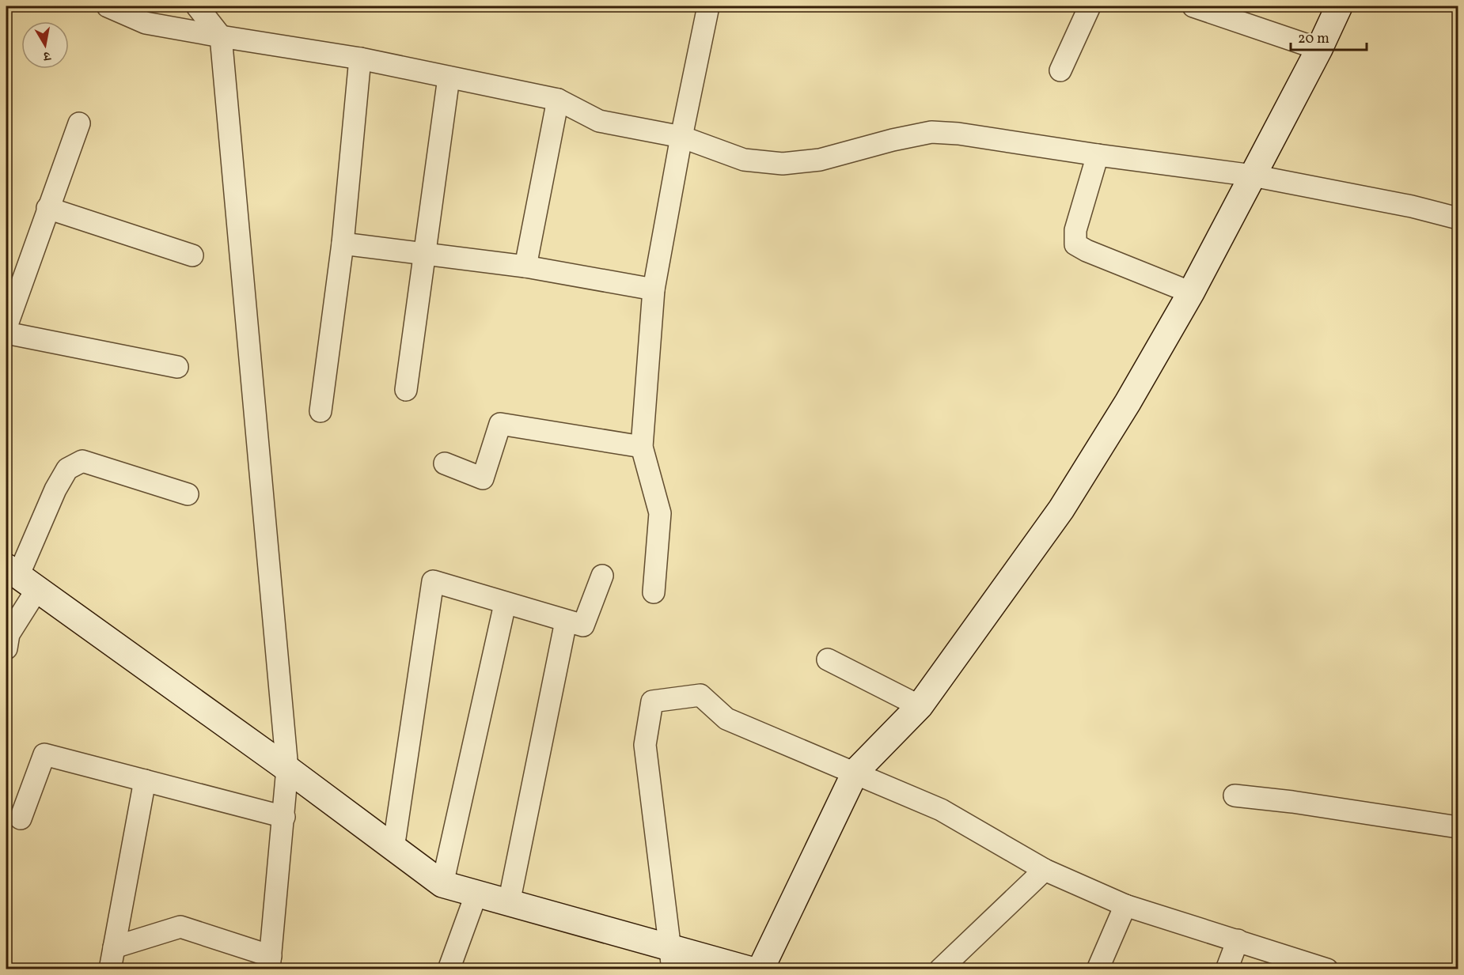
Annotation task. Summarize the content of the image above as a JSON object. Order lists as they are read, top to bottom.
{
  "scale_bar": "20 m",
  "north": "bottom"
}
